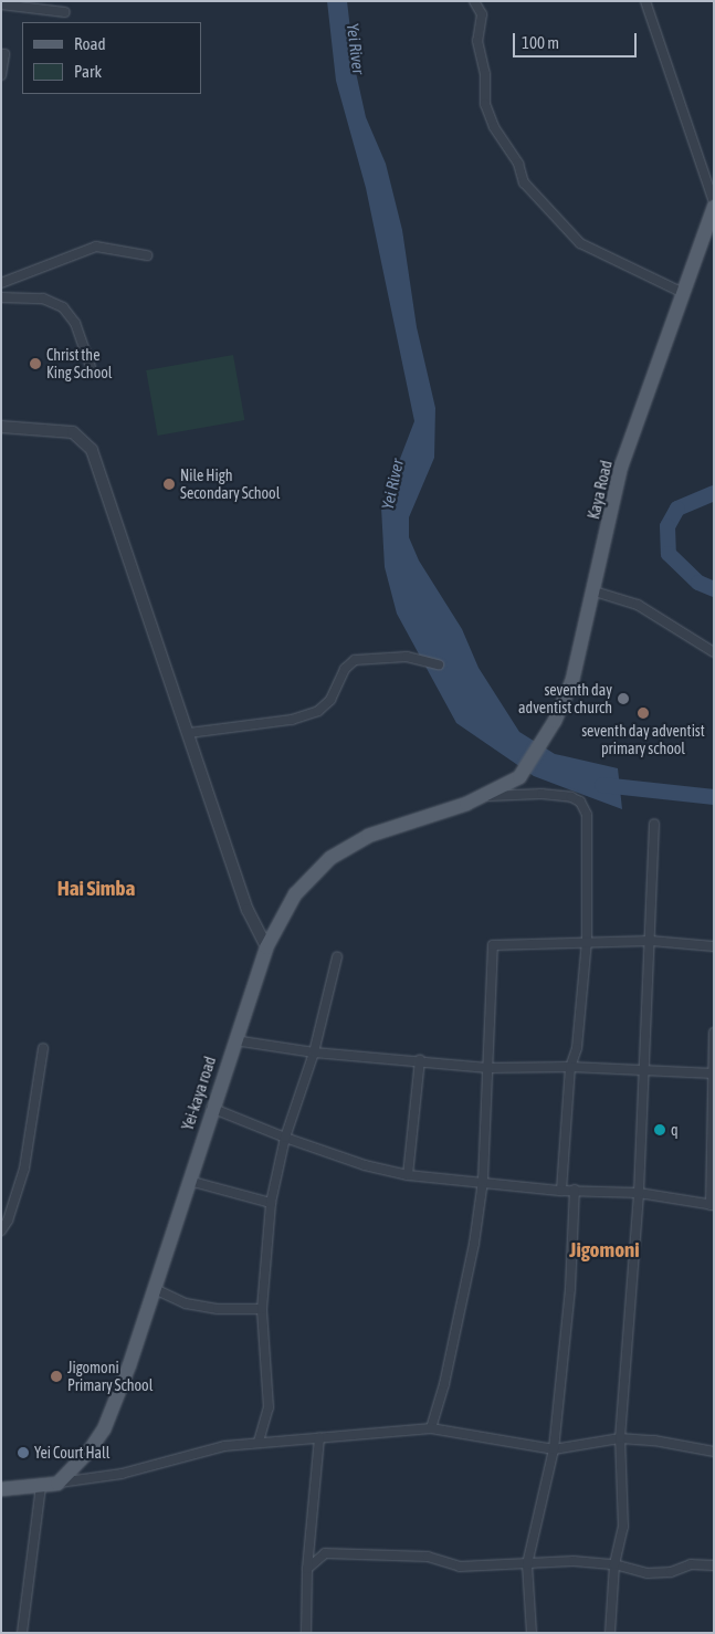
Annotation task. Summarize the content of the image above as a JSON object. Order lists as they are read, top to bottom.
{
  "streets": {
    "main road": ["Kaya Road", "Yei-kaya road"]
  },
  "crossings": [
    ["Kaya Road", "Yei-kaya road"]
  ],
  "districts": ["Hai Simba", "Jigomoni"],
  "water": ["Yei River"],
  "places": [
    "Christ the King School",
    "Nile High Secondary School",
    "seventh day adventist church",
    "seventh day adventist primary school",
    "q",
    "Jigomoni Primary School",
    "Yei Court Hall"
  ],
  "legend": ["Road", "Park"],
  "scale_bar": "100 m"
}
